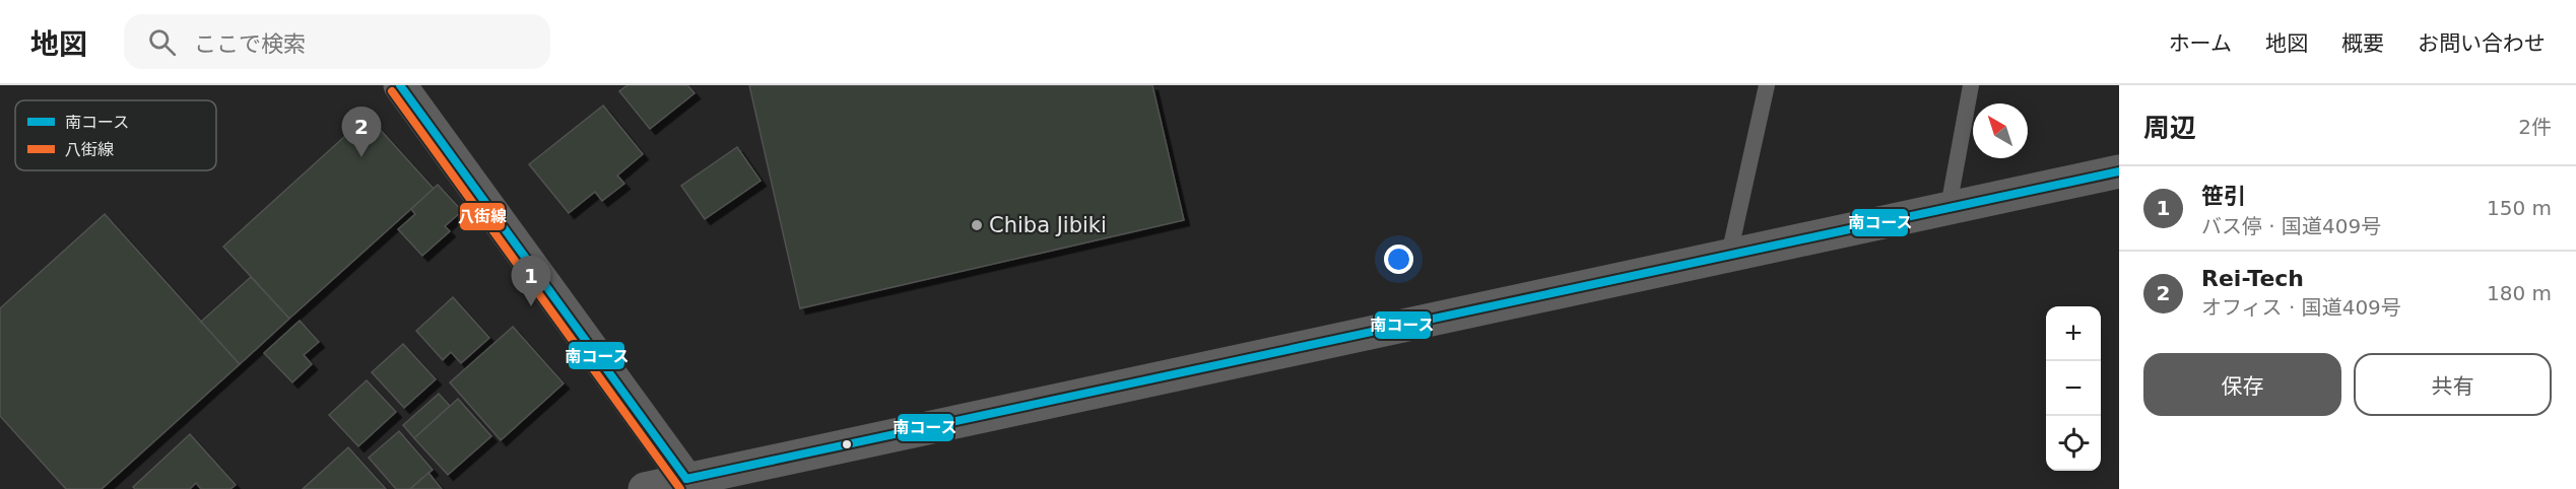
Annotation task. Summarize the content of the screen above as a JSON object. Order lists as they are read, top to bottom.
{
  "places": ["Chiba Jibiki"],
  "lines": ["transit line 南コース", "transit line 八街線"],
  "legend": ["南コース", "八街線"],
  "north": "top left",
  "page": {
    "header": "地図",
    "search": "ここで検索",
    "nav": [
      "ホーム",
      "地図",
      "概要",
      "お問い合わせ"
    ],
    "heading": ["周辺", "2件"],
    "pins": ["2", "1"],
    "list": [
      {
        "mark": "1",
        "name": "笹引",
        "note": "バス停 · 国道409号",
        "value": "150 m"
      },
      {
        "mark": "2",
        "name": "Rei-Tech",
        "note": "オフィス · 国道409号",
        "value": "180 m"
      }
    ],
    "map_buttons": ["+", "−"],
    "buttons": ["保存", "共有"]
  }
}
